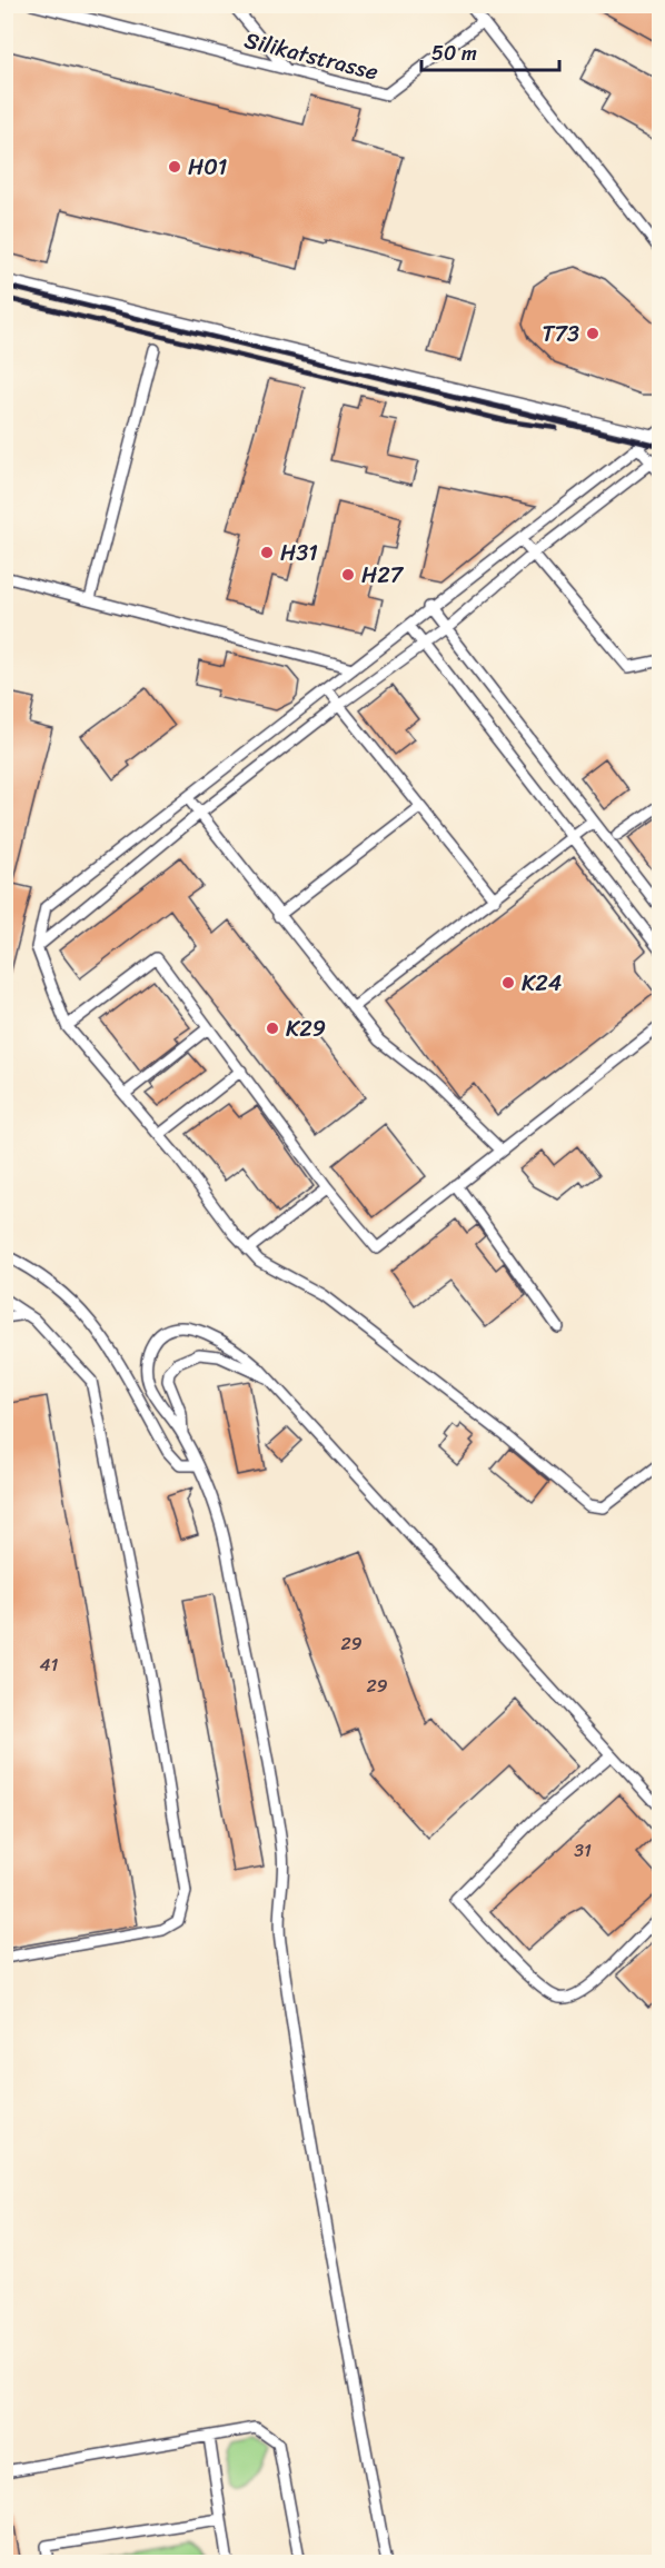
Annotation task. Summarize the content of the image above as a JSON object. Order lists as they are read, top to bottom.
{
  "streets": {
    "lane": ["Silikatstrasse"]
  },
  "places": [
    "H01",
    "T73",
    "H31",
    "H27",
    "K24",
    "K29"
  ],
  "house_numbers": [
    "29",
    "41",
    "29",
    "31"
  ],
  "scale_bar": "50 m"
}
